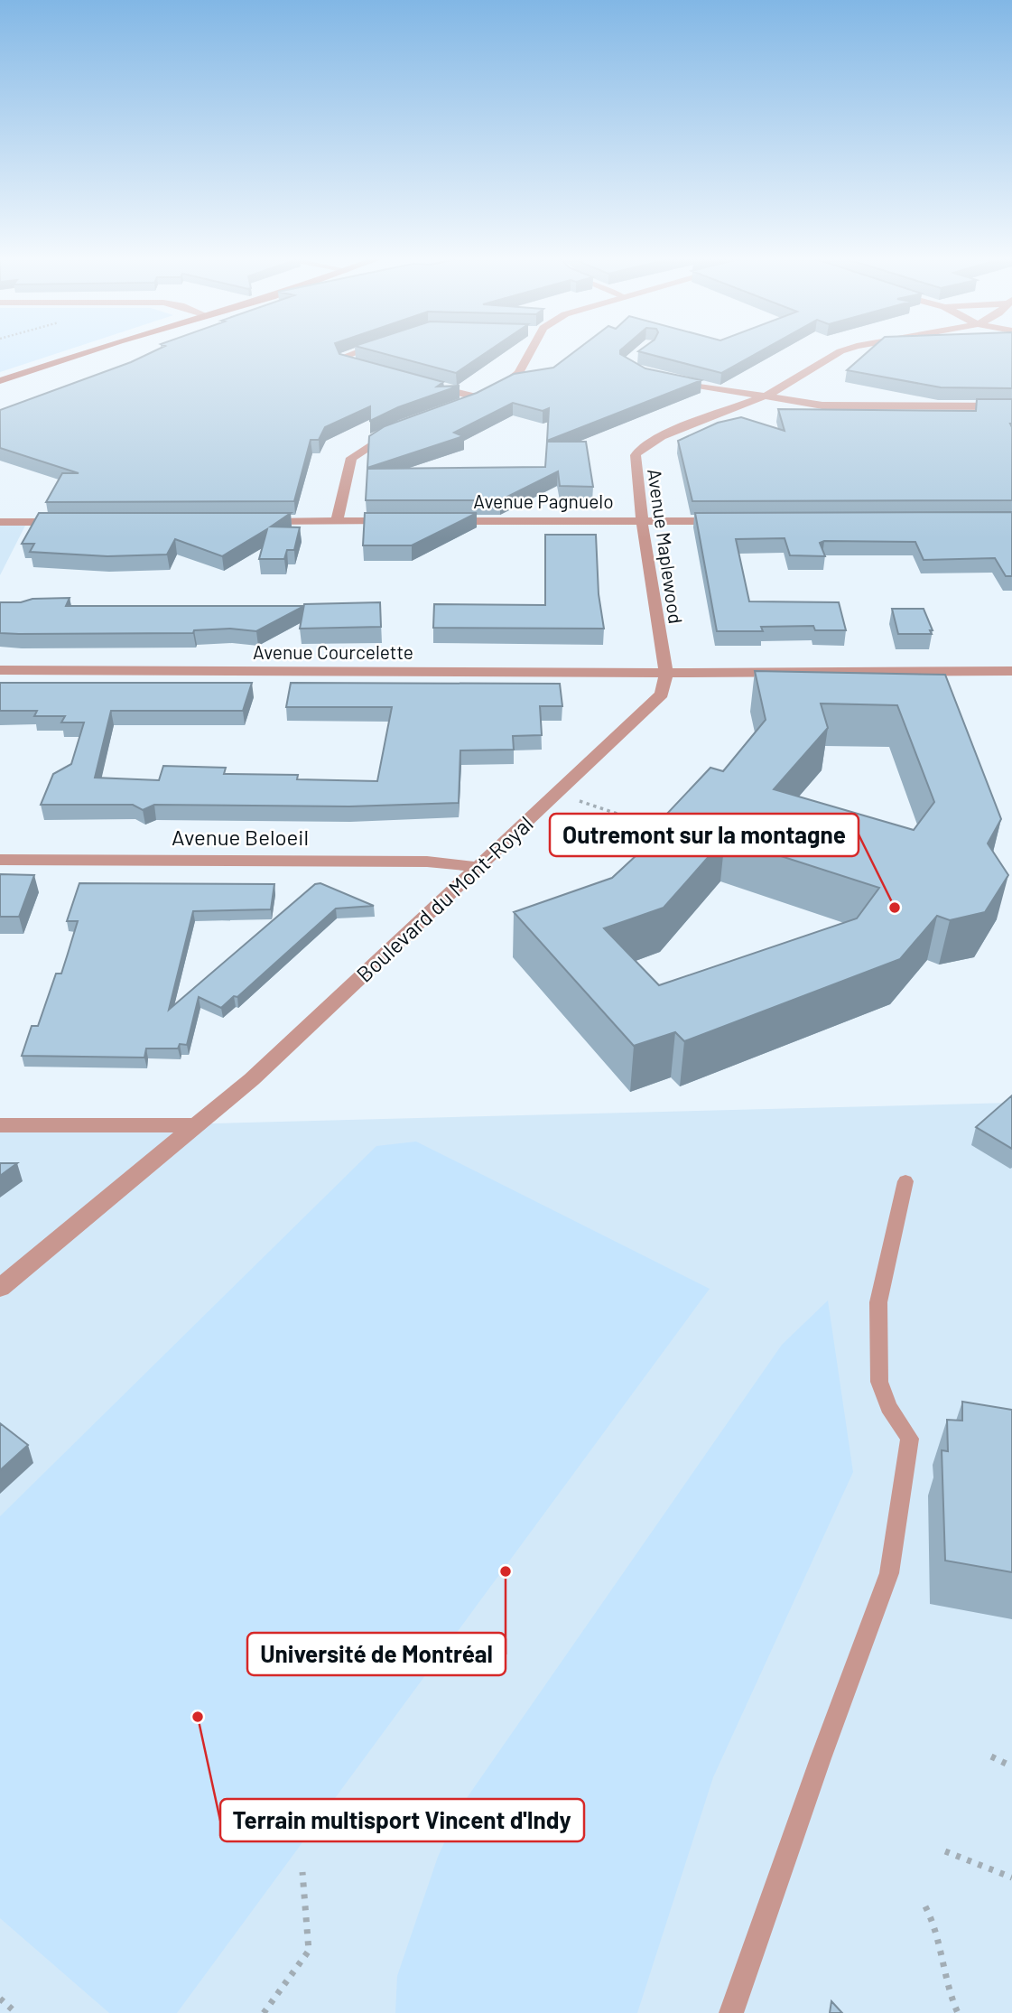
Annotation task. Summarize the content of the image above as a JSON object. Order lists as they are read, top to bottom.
{
  "streets": {
    "street": [
      "Avenue Pagnuelo",
      "Avenue Maplewood",
      "Avenue Courcelette",
      "Avenue Beloeil",
      "Boulevard du Mont-Royal"
    ]
  },
  "crossings": [
    ["Avenue Pagnuelo", "Avenue Maplewood"],
    ["Avenue Maplewood", "Avenue Courcelette"],
    ["Avenue Maplewood", "Boulevard du Mont-Royal"],
    ["Avenue Courcelette", "Boulevard du Mont-Royal"],
    ["Avenue Beloeil", "Boulevard du Mont-Royal"]
  ],
  "places": ["Outremont sur la montagne", "Université de Montréal", "Terrain multisport Vincent d'Indy"]
}
